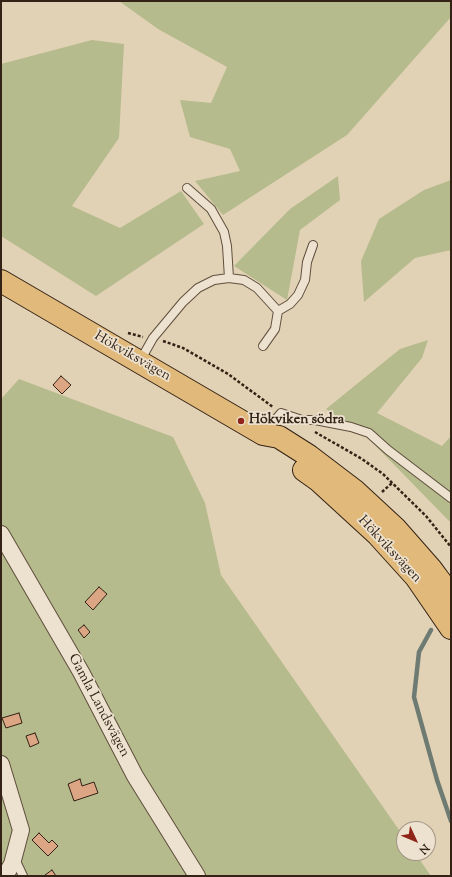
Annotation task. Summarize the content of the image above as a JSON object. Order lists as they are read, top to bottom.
{
  "streets": {
    "main road": ["Hökviksvägen"],
    "street": ["Gamla Landsvägen"]
  },
  "places": ["Hökviken södra"],
  "north": "bottom right"
}
